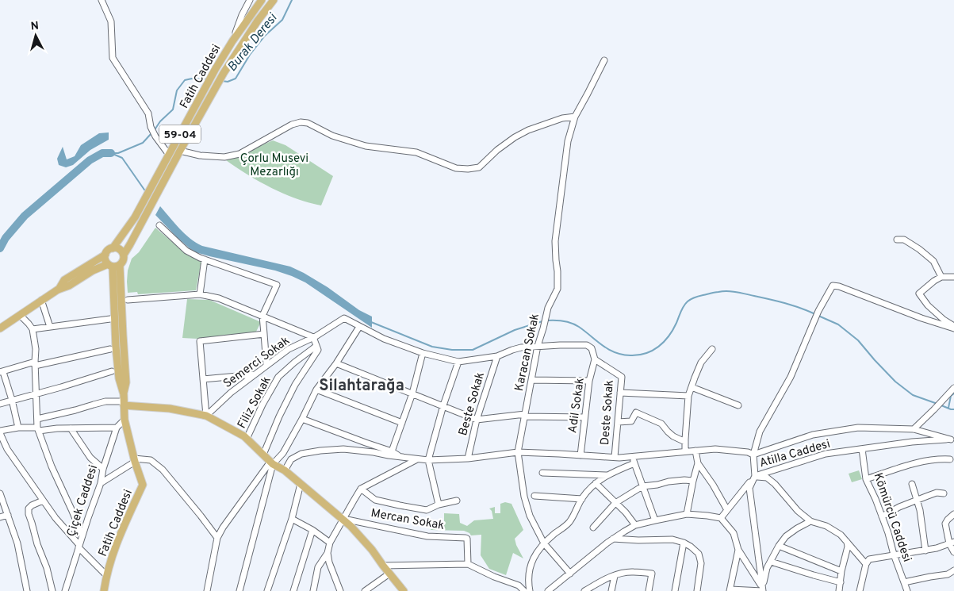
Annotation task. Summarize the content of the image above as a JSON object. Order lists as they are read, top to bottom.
{
  "streets": {
    "main road": ["Fatih Caddesi", "59-04"],
    "street": [
      "Karacan Sokak",
      "Semerci Sokak",
      "Filiz Sokak",
      "Beste Sokak",
      "Adil Sokak",
      "Deste Sokak",
      "Atilla Caddesi",
      "Çiçek Caddesi",
      "Kömürcü Caddesi",
      "Mercan Sokak"
    ]
  },
  "crossings": [
    ["Fatih Caddesi", "Çiçek Caddesi"],
    ["Adil Sokak", "Deste Sokak"],
    ["Atilla Caddesi", "Kömürcü Caddesi"]
  ],
  "districts": ["Silahtarağa"],
  "water": ["Burak Deresi"],
  "parks": ["Çorlu Musevi Mezarlığı"],
  "north": "top"
}
